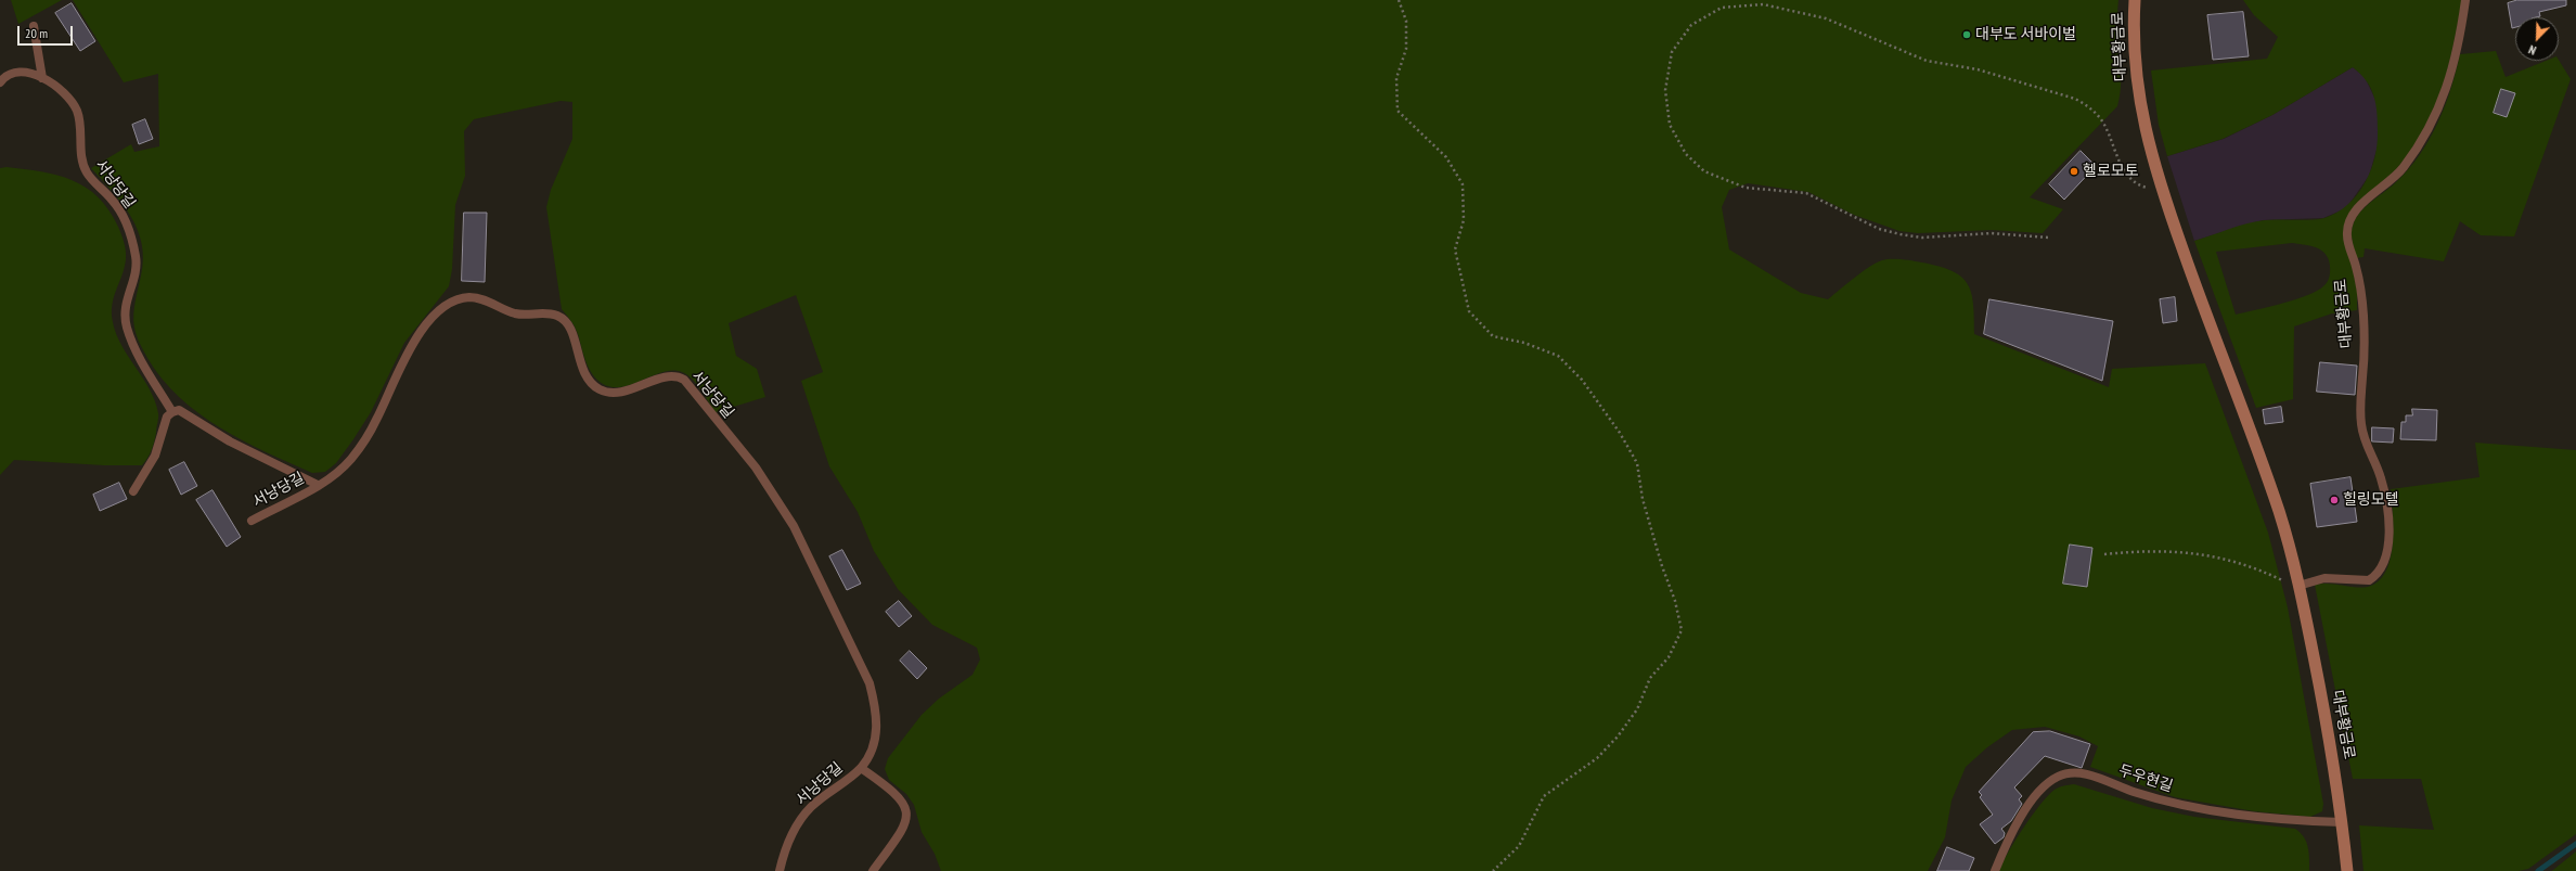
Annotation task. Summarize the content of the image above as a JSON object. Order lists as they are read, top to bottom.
{
  "streets": {
    "main road": ["대부황금로"],
    "lane": ["서낭당길", "두우현길"]
  },
  "crossings": [
    ["대부황금로", "두우현길"]
  ],
  "places": ["대부도 서바이벌", "헬로모토", "힐링모텔"],
  "scale_bar": "20 m",
  "north": "bottom left"
}
